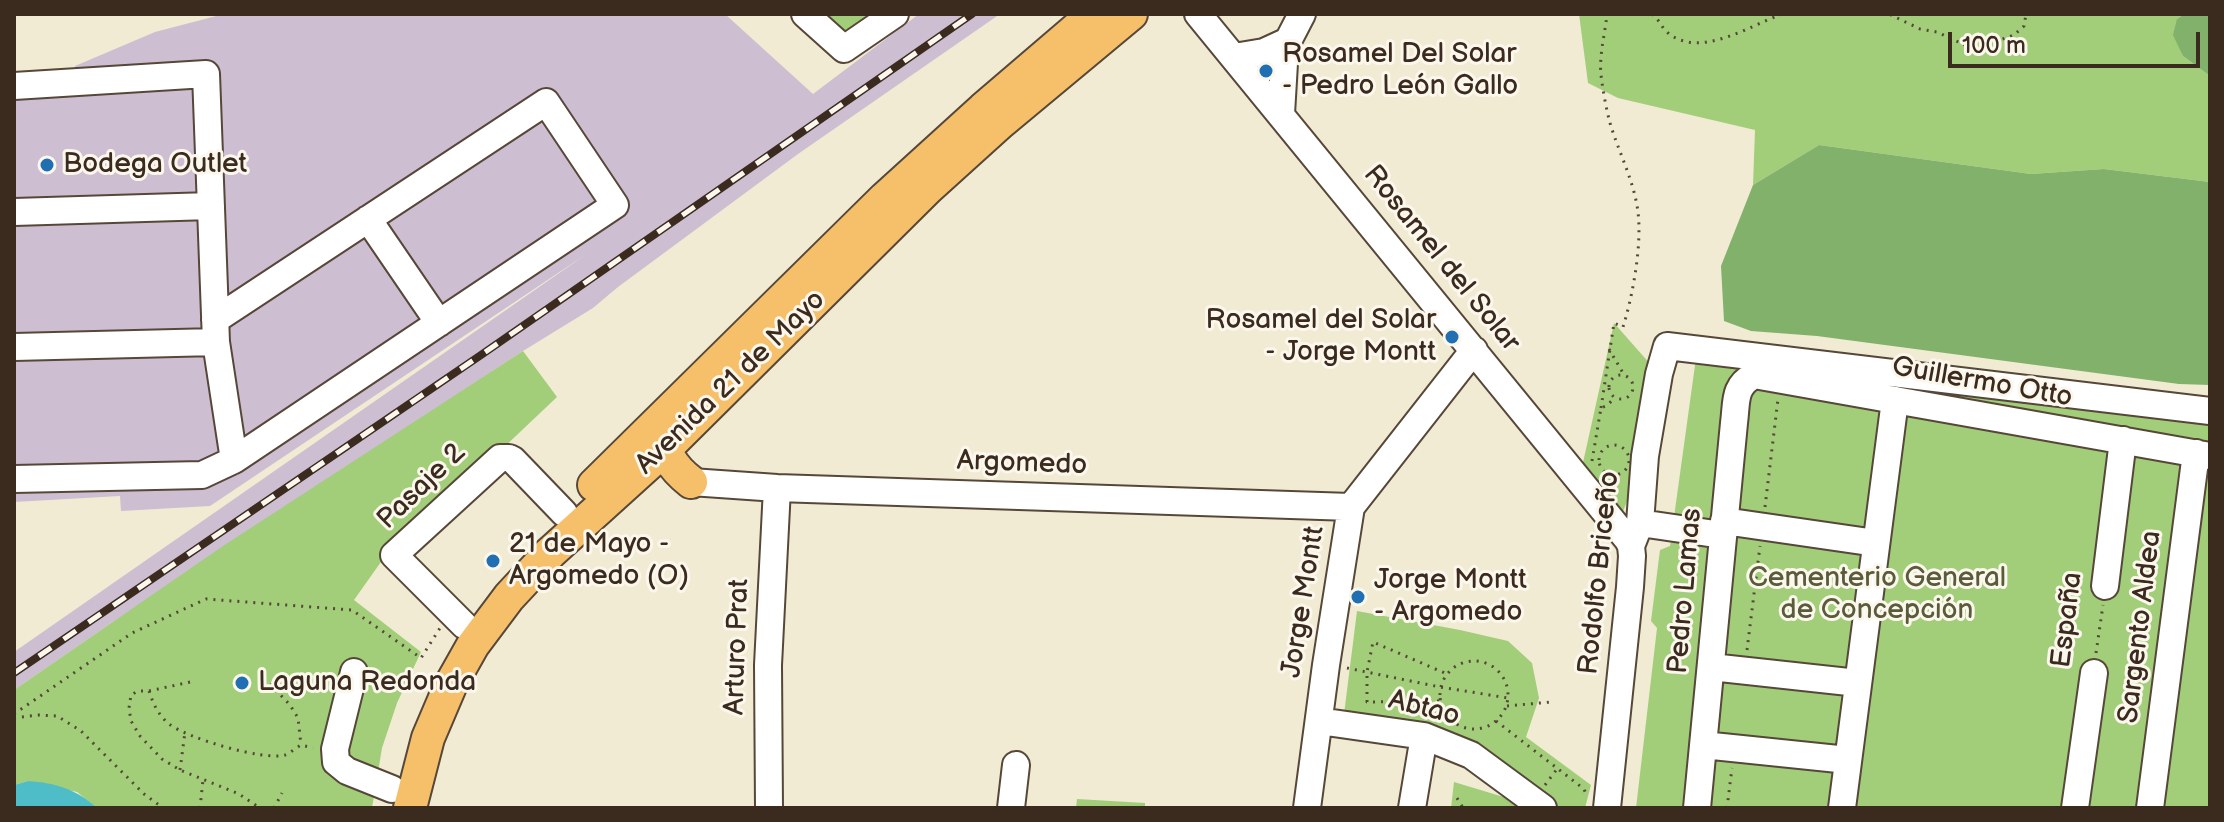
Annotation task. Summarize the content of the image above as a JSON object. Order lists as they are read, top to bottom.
{
  "streets": {
    "main road": ["Avenida 21 de Mayo"],
    "street": [
      "Rosamel del Solar",
      "Guillermo Otto",
      "Argomedo",
      "Pasaje 2",
      "Rodolfo Briceño",
      "Pedro Lamas",
      "Jorge Montt",
      "España",
      "Sargento Aldea",
      "Arturo Prat",
      "Abtao"
    ]
  },
  "crossings": [
    ["Rosamel del Solar", "Rodolfo Briceño"],
    ["Rosamel del Solar", "Jorge Montt"],
    ["Avenida 21 de Mayo", "Pasaje 2"],
    ["Guillermo Otto", "Pedro Lamas"],
    ["Guillermo Otto", "España"],
    ["Guillermo Otto", "Sargento Aldea"],
    ["Argomedo", "Jorge Montt"],
    ["Argomedo", "Arturo Prat"],
    ["Jorge Montt", "Abtao"]
  ],
  "parks": ["Cementerio General de Concepción"],
  "places": [
    "Rosamel Del Solar - Pedro León Gallo",
    "Bodega Outlet",
    "Rosamel del Solar - Jorge Montt",
    "21 de Mayo - Argomedo (O)",
    "Jorge Montt - Argomedo",
    "Laguna Redonda"
  ],
  "scale_bar": "100 m"
}
